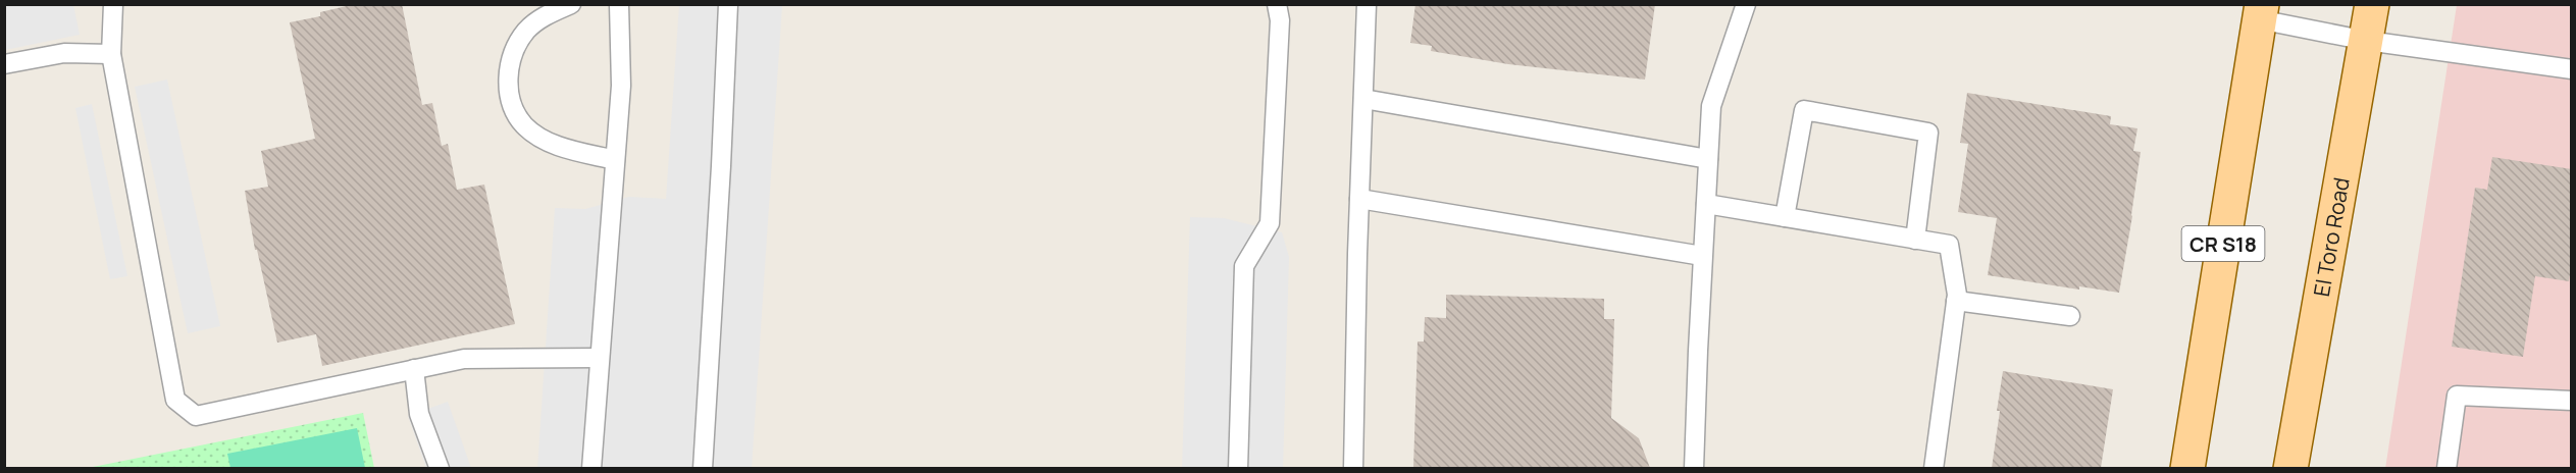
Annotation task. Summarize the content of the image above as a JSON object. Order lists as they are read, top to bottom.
{
  "streets": {
    "main road": ["El Toro Road", "CR S18"]
  }
}
